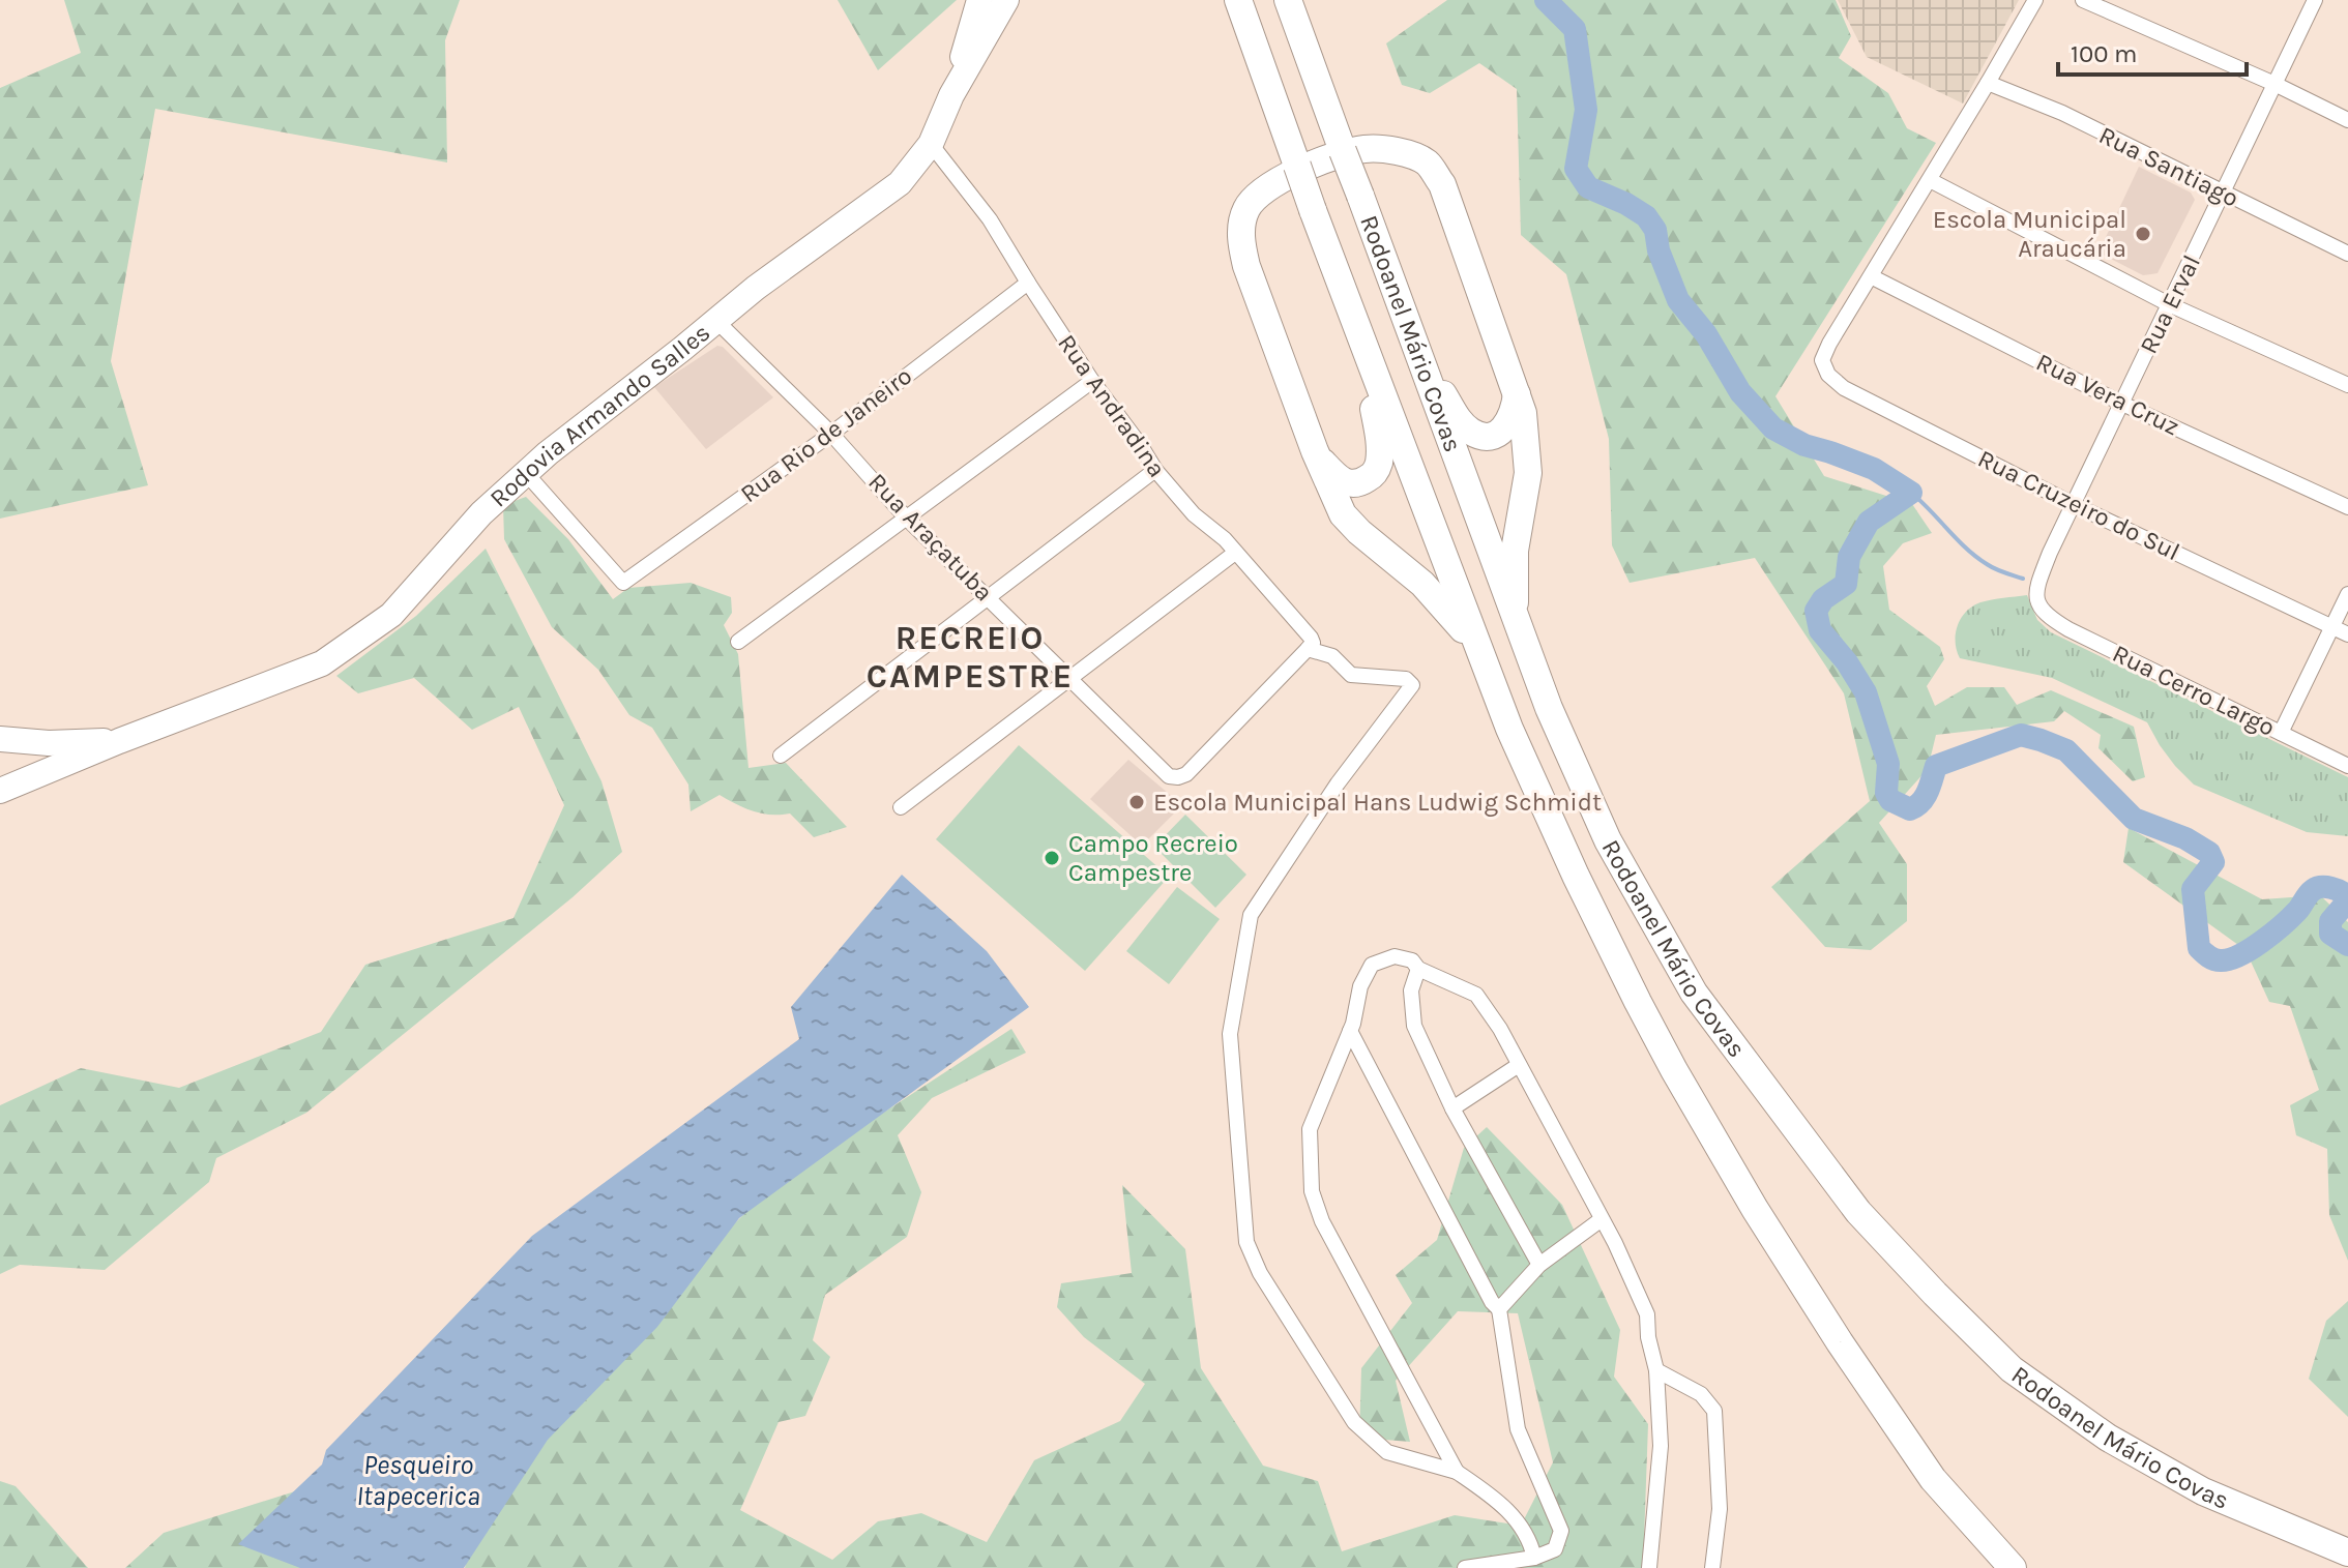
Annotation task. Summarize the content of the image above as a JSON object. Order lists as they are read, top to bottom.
{
  "streets": {
    "highway": ["Rodoanel Mário Covas"],
    "main road": ["Rodovia Armando Salles"],
    "street": [
      "Rua Santiago",
      "Rua Erval",
      "Rua Vera Cruz",
      "Rua Andradina",
      "Rua Rio de Janeiro",
      "Rua Cruzeiro do Sul",
      "Rua Araçatuba",
      "Rua Cerro Largo"
    ]
  },
  "crossings": [
    ["Rua Santiago", "Rua Erval"],
    ["Rua Erval", "Rua Vera Cruz"],
    ["Rua Erval", "Rua Cruzeiro do Sul"],
    ["Rua Erval", "Rua Cerro Largo"],
    ["Rua Vera Cruz", "Rua Cruzeiro do Sul"],
    ["Rua Andradina", "Rodovia Armando Salles"],
    ["Rua Andradina", "Rua Rio de Janeiro"],
    ["Rua Andradina", "Rua Araçatuba"],
    ["Rodovia Armando Salles", "Rua Rio de Janeiro"],
    ["Rodovia Armando Salles", "Rua Araçatuba"],
    ["Rua Rio de Janeiro", "Rua Araçatuba"]
  ],
  "districts": ["RECREIO CAMPESTRE"],
  "water": ["Pesqueiro Itapecerica"],
  "places": ["Escola Municipal Araucária", "Escola Municipal Hans Ludwig Schmidt", "Campo Recreio Campestre"],
  "scale_bar": "100 m"
}
